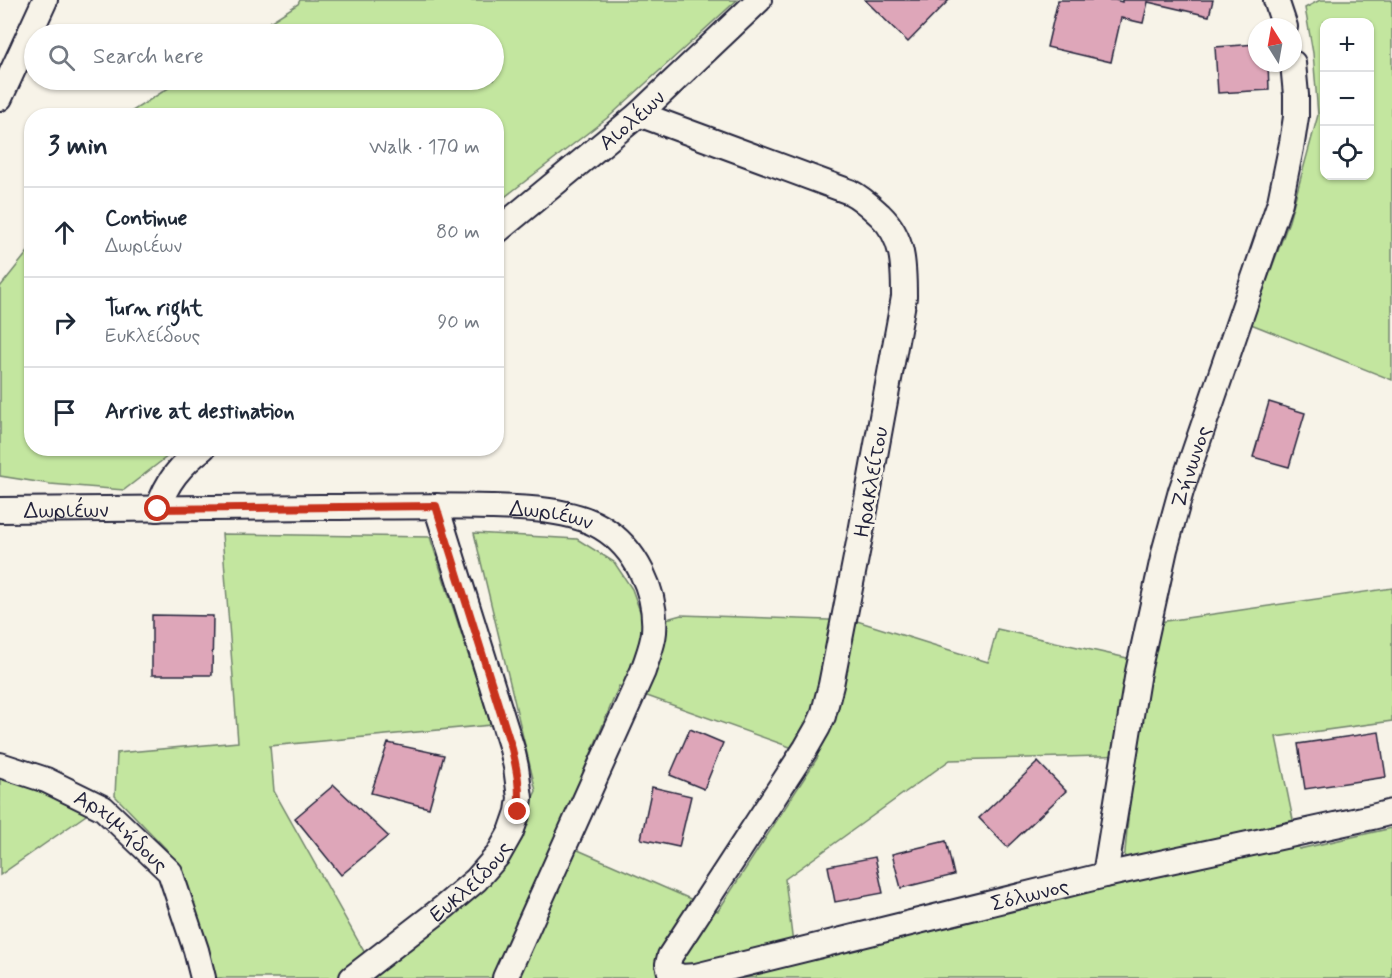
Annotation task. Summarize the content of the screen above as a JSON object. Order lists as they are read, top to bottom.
{
  "streets": {
    "street": [
      "Αιολέων",
      "Ζήνωνος",
      "Ηρακλείτου",
      "Δωριέων",
      "Αρχιμήδους",
      "Ευκλείδους",
      "Σόλωνος"
    ]
  },
  "crossings": [
    ["Αιολέων", "Ηρακλείτου"],
    ["Ζήνωνος", "Σόλωνος"],
    ["Ηρακλείτου", "Σόλωνος"],
    ["Δωριέων", "Ευκλείδους"]
  ],
  "north": "top",
  "page": {
    "map_buttons": ["+", "−"],
    "search": "Search here",
    "heading": ["3 min", "Walk · 170 m"],
    "list": [
      ["Continue", "Δωριέων", "80 m"],
      ["Turn right", "Ευκλείδους", "90 m"],
      "Arrive at destination"
    ]
  }
}
